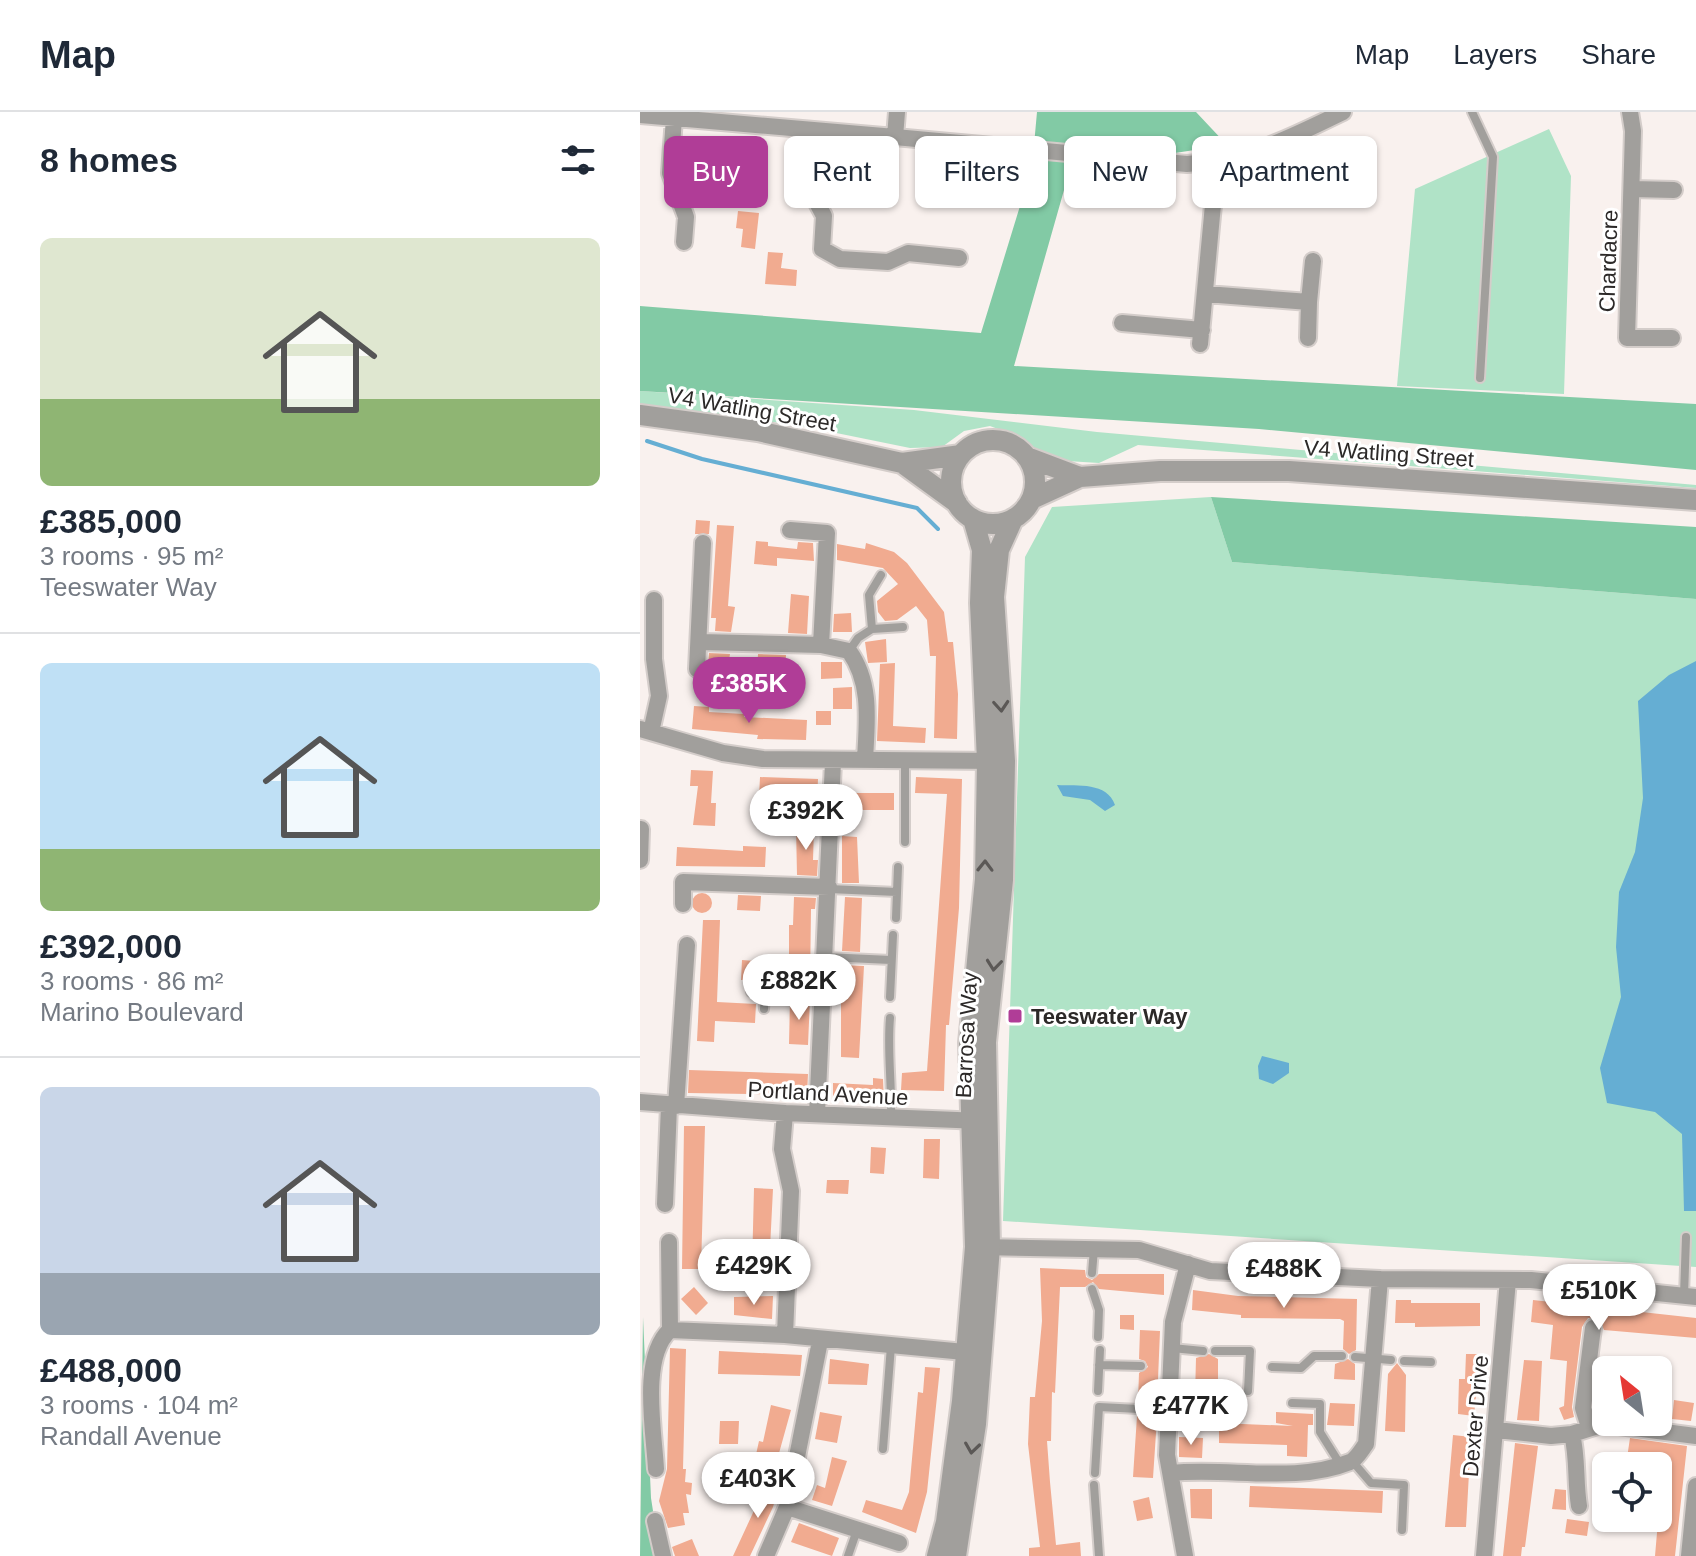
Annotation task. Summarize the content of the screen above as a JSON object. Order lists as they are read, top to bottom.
{
  "streets": {
    "street": [
      "Chardacre",
      "V4 Watling Street",
      "Barrosa Way",
      "Portland Avenue",
      "Dexter Drive"
    ]
  },
  "crossings": [
    ["V4 Watling Street", "Barrosa Way"],
    ["Barrosa Way", "Portland Avenue"]
  ],
  "places": {
    "transit": ["Teeswater Way"]
  },
  "north": "top left",
  "page": {
    "header": "Map",
    "nav": ["Map", "Layers", "Share"],
    "heading": "8 homes",
    "chip": [
      "Buy",
      "Rent",
      "Filters",
      "New",
      "Apartment"
    ],
    "list": [
      {
        "name": "£385,000",
        "note": "3 rooms · 95 m² · Teeswater Way"
      },
      {
        "name": "£392,000",
        "note": "3 rooms · 86 m² · Marino Boulevard"
      },
      {
        "name": "£488,000",
        "note": "3 rooms · 104 m² · Randall Avenue"
      }
    ],
    "price": [
      "£385K",
      "£392K",
      "£882K",
      "£429K",
      "£488K",
      "£510K",
      "£477K",
      "£403K"
    ]
  }
}
